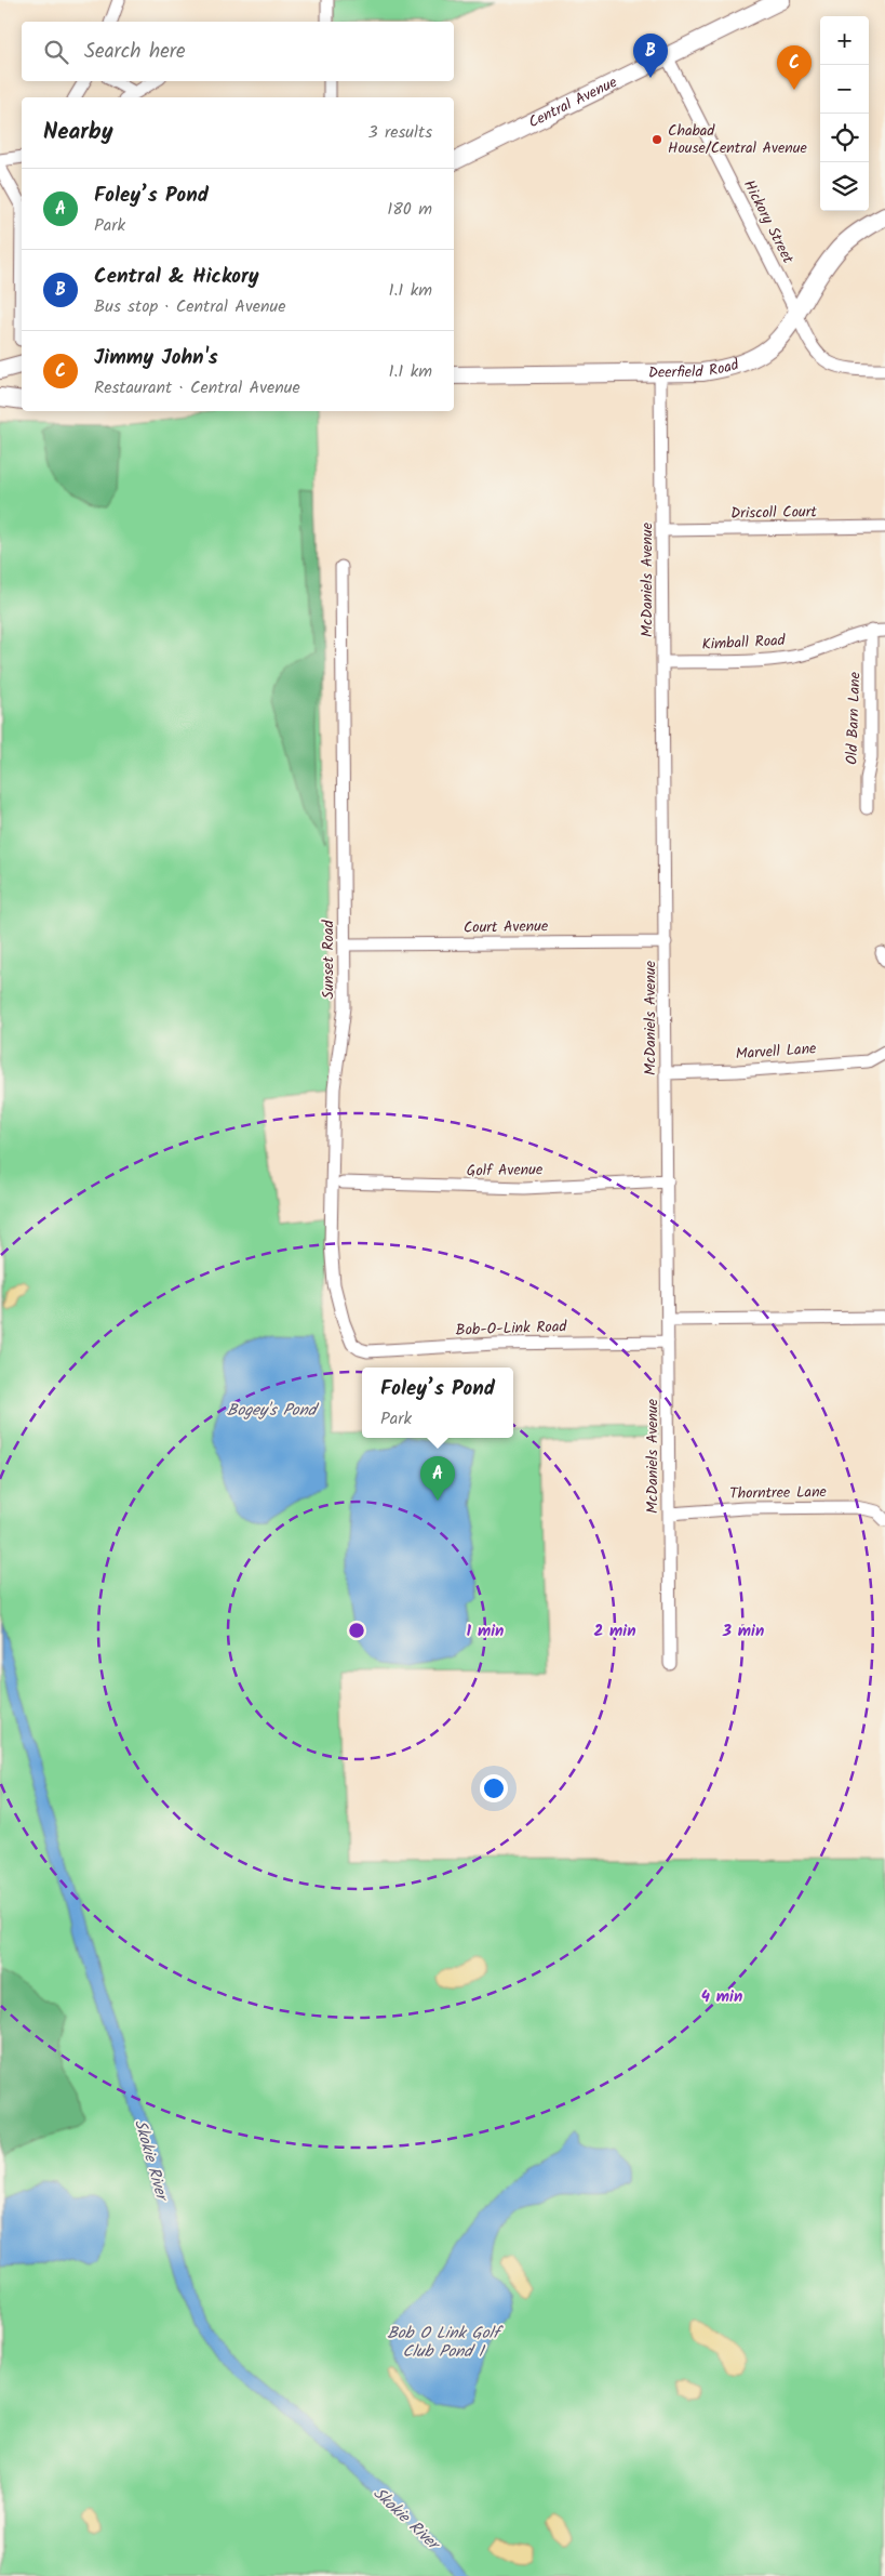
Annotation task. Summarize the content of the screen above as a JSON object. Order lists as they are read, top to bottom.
{
  "streets": {
    "street": [
      "Central Avenue",
      "Hickory Street",
      "Deerfield Road",
      "Driscoll Court",
      "McDaniels Avenue",
      "Kimball Road",
      "Old Barn Lane",
      "Court Avenue",
      "Sunset Road",
      "Marvell Lane",
      "Golf Avenue",
      "Bob-O-Link Road",
      "Thorntree Lane"
    ]
  },
  "crossings": [
    ["Central Avenue", "Hickory Street"],
    ["Hickory Street", "Deerfield Road"],
    ["Deerfield Road", "McDaniels Avenue"],
    ["Driscoll Court", "McDaniels Avenue"],
    ["McDaniels Avenue", "Kimball Road"],
    ["McDaniels Avenue", "Court Avenue"],
    ["McDaniels Avenue", "Marvell Lane"],
    ["McDaniels Avenue", "Golf Avenue"],
    ["McDaniels Avenue", "Bob-O-Link Road"],
    ["McDaniels Avenue", "Thorntree Lane"],
    ["Kimball Road", "Old Barn Lane"],
    ["Court Avenue", "Sunset Road"],
    ["Sunset Road", "Bob-O-Link Road"]
  ],
  "water": ["Bogey's Pond", "Skokie River", "Bob O Link Golf Club Pond 1"],
  "places": ["Chabad House/Central Avenue"],
  "page": {
    "map_buttons": ["+", "−"],
    "search": "Search here",
    "pins": ["B", "C", "A"],
    "heading": ["Nearby", "3 results"],
    "list": [
      {
        "mark": "A",
        "name": "Foley’s Pond",
        "note": "Park",
        "value": "180 m"
      },
      {
        "mark": "B",
        "name": "Central & Hickory",
        "note": "Bus stop · Central Avenue",
        "value": "1.1 km"
      },
      {
        "mark": "C",
        "name": "Jimmy John's",
        "note": "Restaurant · Central Avenue",
        "value": "1.1 km"
      }
    ],
    "popup": ["Foley’s Pond", "Park"]
  },
  "rings": [
    "1 min",
    "2 min",
    "3 min",
    "4 min"
  ]
}
